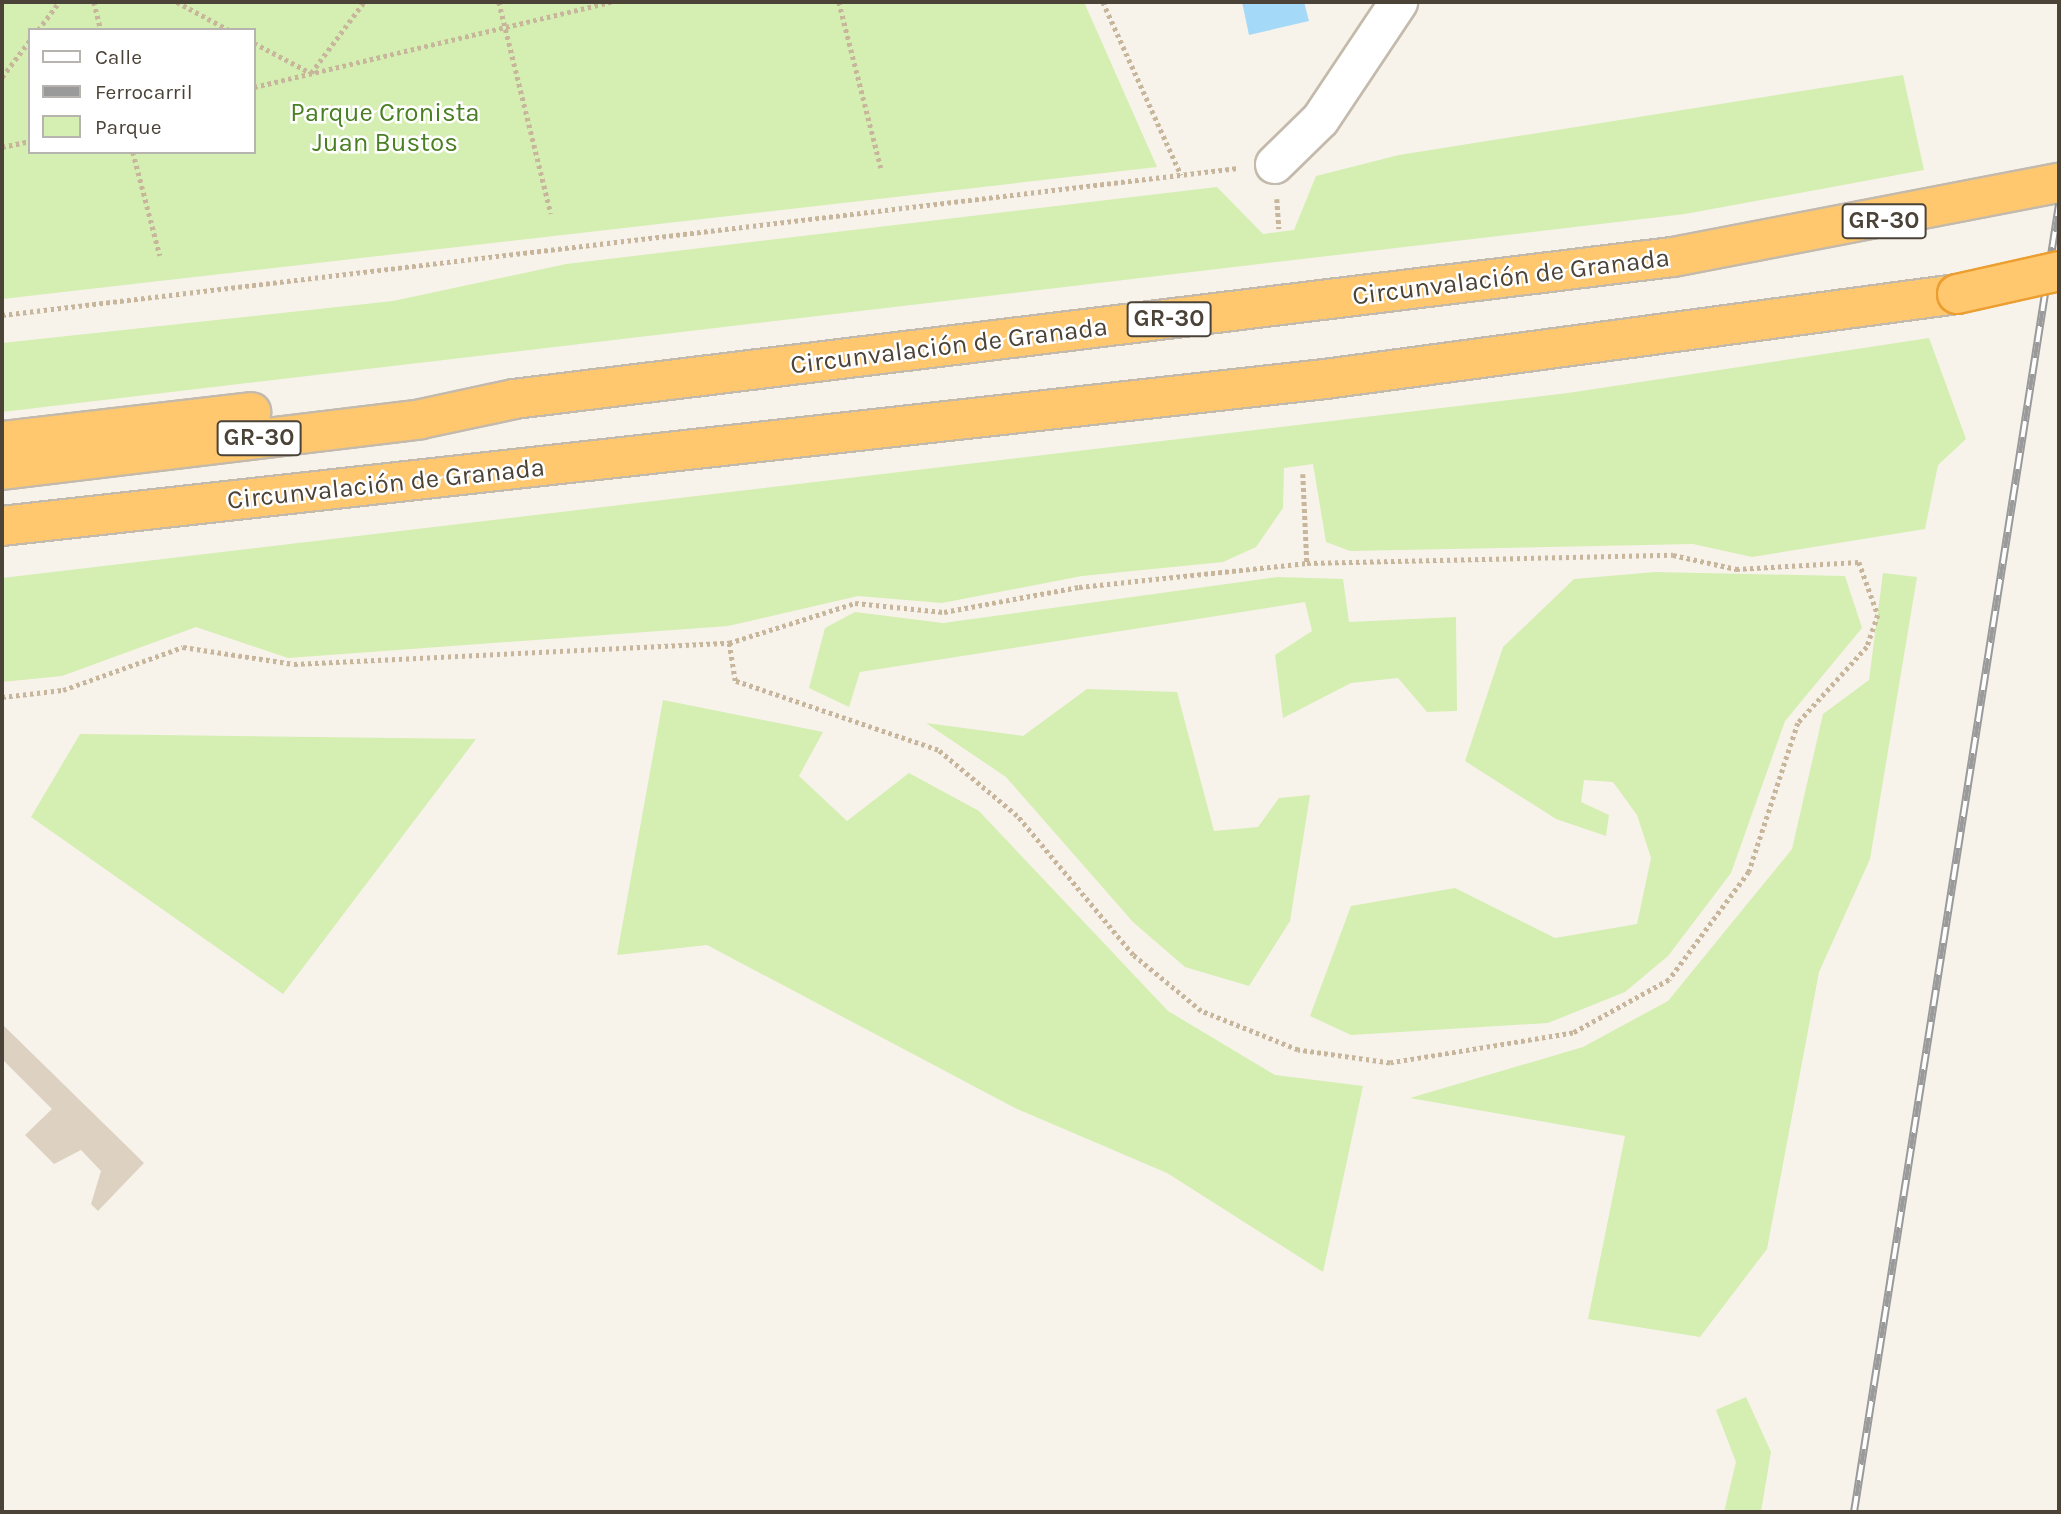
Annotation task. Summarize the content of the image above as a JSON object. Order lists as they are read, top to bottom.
{
  "streets": {
    "highway": ["GR-30", "Circunvalación de Granada"]
  },
  "parks": ["Parque Cronista Juan Bustos"],
  "legend": ["Calle", "Ferrocarril", "Parque"]
}
